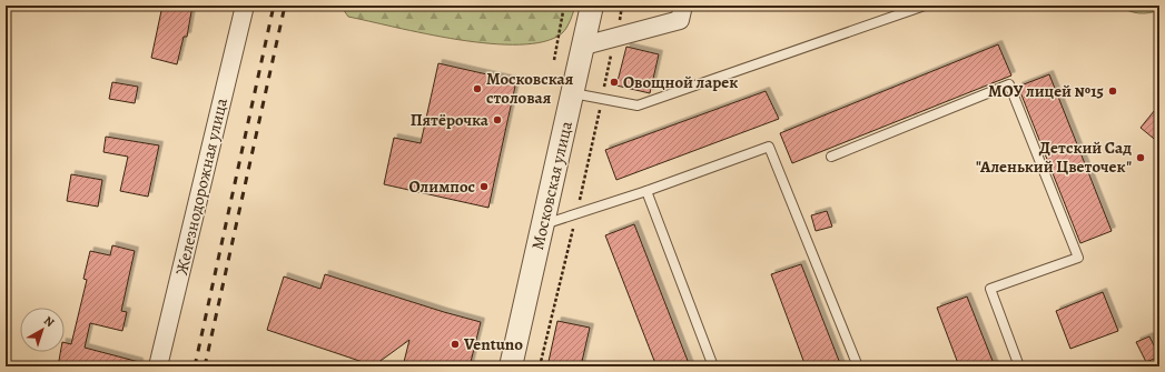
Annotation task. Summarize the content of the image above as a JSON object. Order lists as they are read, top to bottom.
{
  "streets": {
    "street": ["Московская улица", "Железнодорожная улица"]
  },
  "places": [
    "Овощной ларек",
    "Московская столовая",
    "МОУ лицей №15",
    "Пятёрочка",
    "Детский Сад \"Аленький Цветочек\"",
    "Олимпос",
    "Ventuno"
  ],
  "north": "top right"
}
